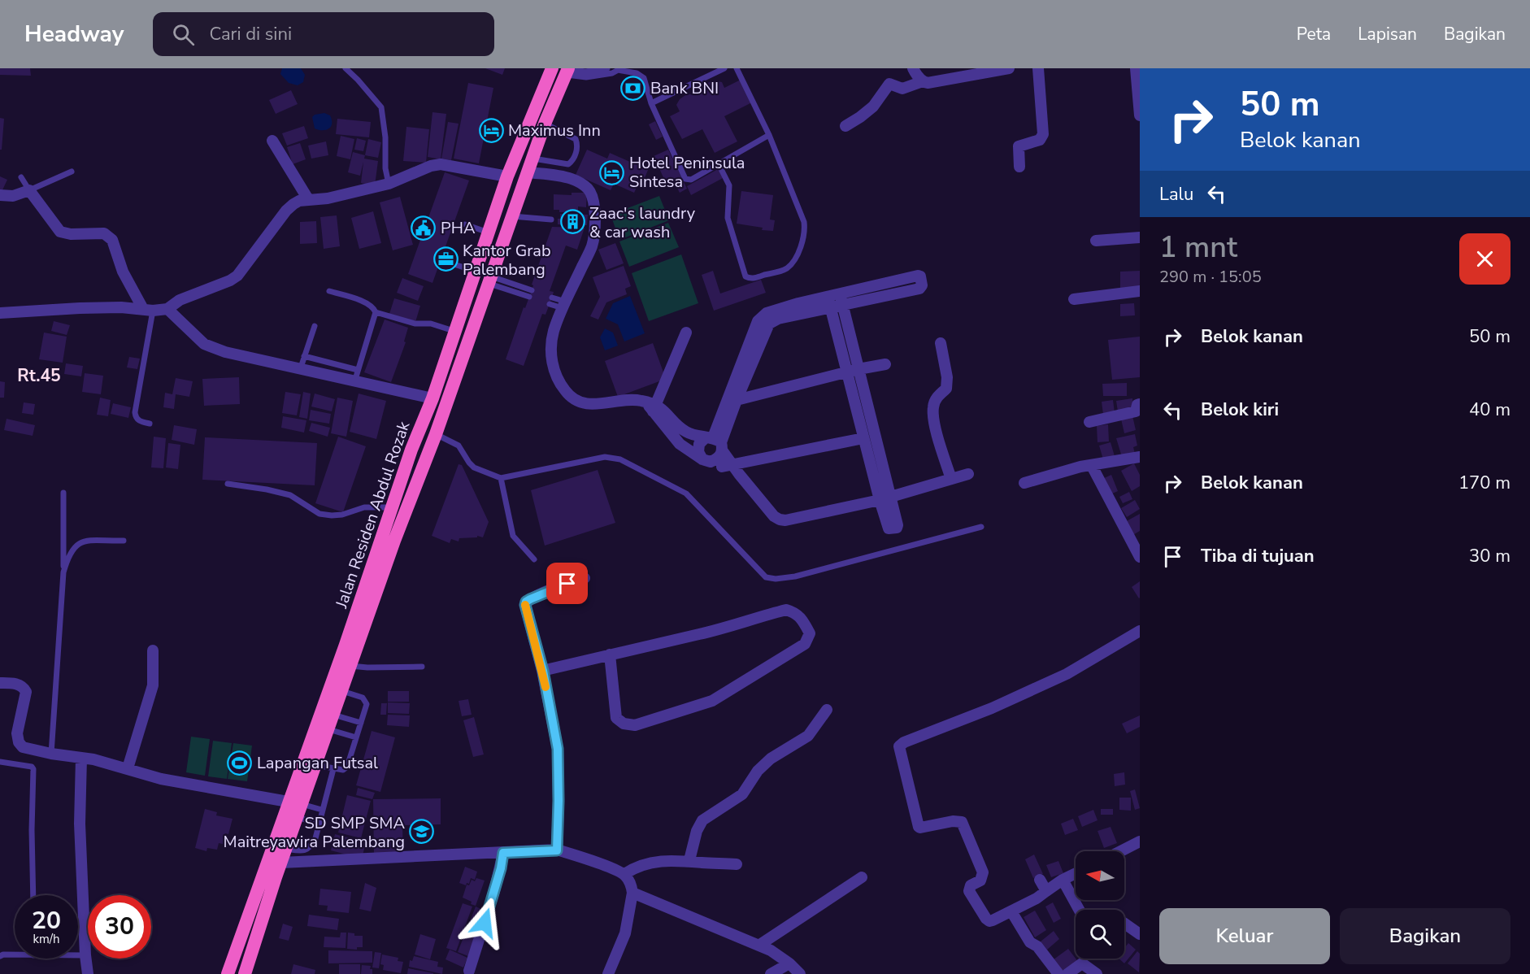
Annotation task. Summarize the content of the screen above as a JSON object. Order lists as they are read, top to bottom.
{
  "streets": {
    "highway": ["Jalan Residen Abdul Rozak"]
  },
  "districts": ["Rt.45"],
  "places": {
    "bank": ["Bank BNI"],
    "hotel": ["Maximus Inn", "Hotel Peninsula Sintesa"],
    "building": ["Zaac's laundry & car wash"],
    "public building": ["PHA"],
    "office": ["Kantor Grab Palembang"],
    "sports": ["Lapangan Futsal"],
    "school or university": ["SD SMP SMA Maitreyawira Palembang"]
  },
  "north": "left",
  "page": {
    "header": "Headway",
    "search": "Cari di sini",
    "nav": ["Peta", "Lapisan", "Bagikan"],
    "turn": ["50 m", "Belok kanan"],
    "then": "Lalu",
    "heading": ["1 mnt", "290 m · 15:05"],
    "list": [
      {
        "name": "Belok kanan",
        "value": "50 m"
      },
      {
        "name": "Belok kiri",
        "value": "40 m"
      },
      {
        "name": "Belok kanan",
        "value": "170 m"
      },
      {
        "name": "Tiba di tujuan",
        "value": "30 m"
      }
    ],
    "speed": "20 km/h",
    "limit": "30",
    "buttons": ["Keluar", "Bagikan"]
  }
}
